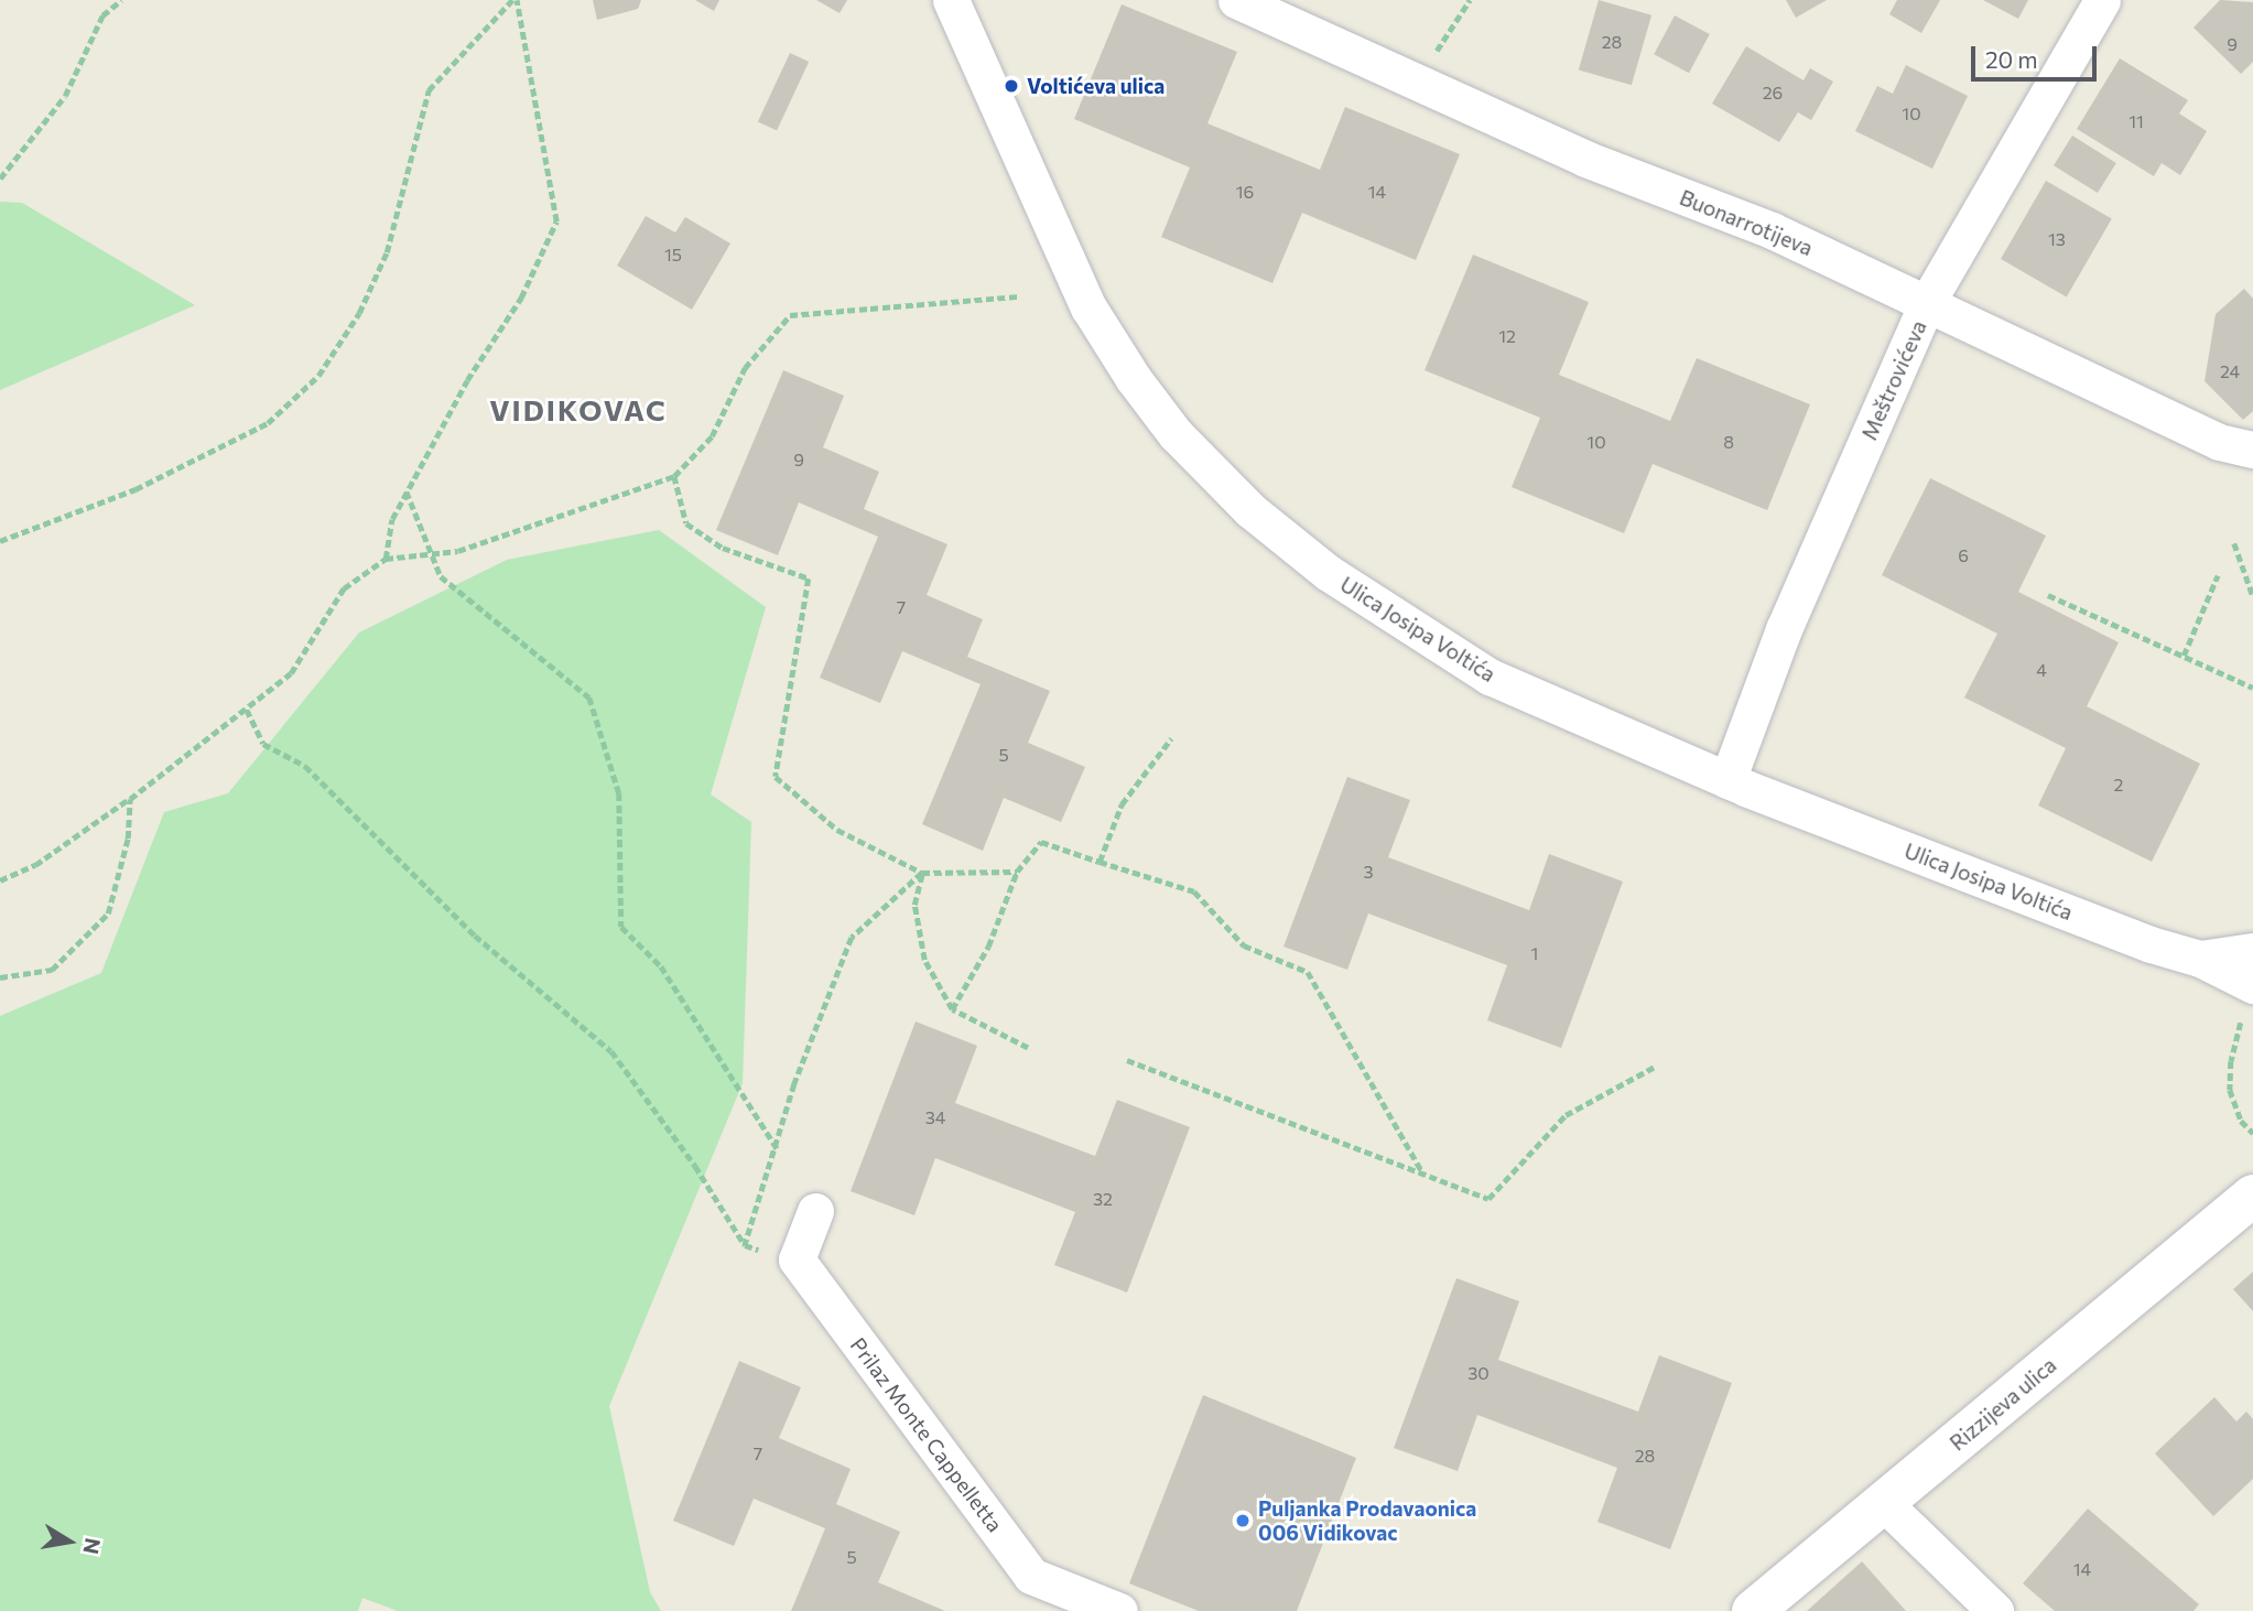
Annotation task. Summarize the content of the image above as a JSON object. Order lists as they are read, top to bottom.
{
  "streets": {
    "street": [
      "Buonarrotijeva",
      "Meštrovićeva",
      "Ulica Josipa Voltića",
      "Rizzijeva ulica",
      "Prilaz Monte Cappelletta"
    ]
  },
  "crossings": [
    ["Buonarrotijeva", "Meštrovićeva"],
    ["Meštrovićeva", "Ulica Josipa Voltića"]
  ],
  "districts": ["VIDIKOVAC"],
  "places": ["Voltićeva ulica", "Puljanka Prodavaonica 006 Vidikovac"],
  "house_numbers": [
    "28",
    "9",
    "26",
    "10",
    "11",
    "16",
    "14",
    "13",
    "15",
    "12",
    "24",
    "10",
    "8",
    "9",
    "6",
    "7",
    "4",
    "5",
    "2",
    "3",
    "1",
    "34",
    "32",
    "30",
    "7",
    "28",
    "5",
    "14"
  ],
  "scale_bar": "20 m",
  "north": "right"
}
